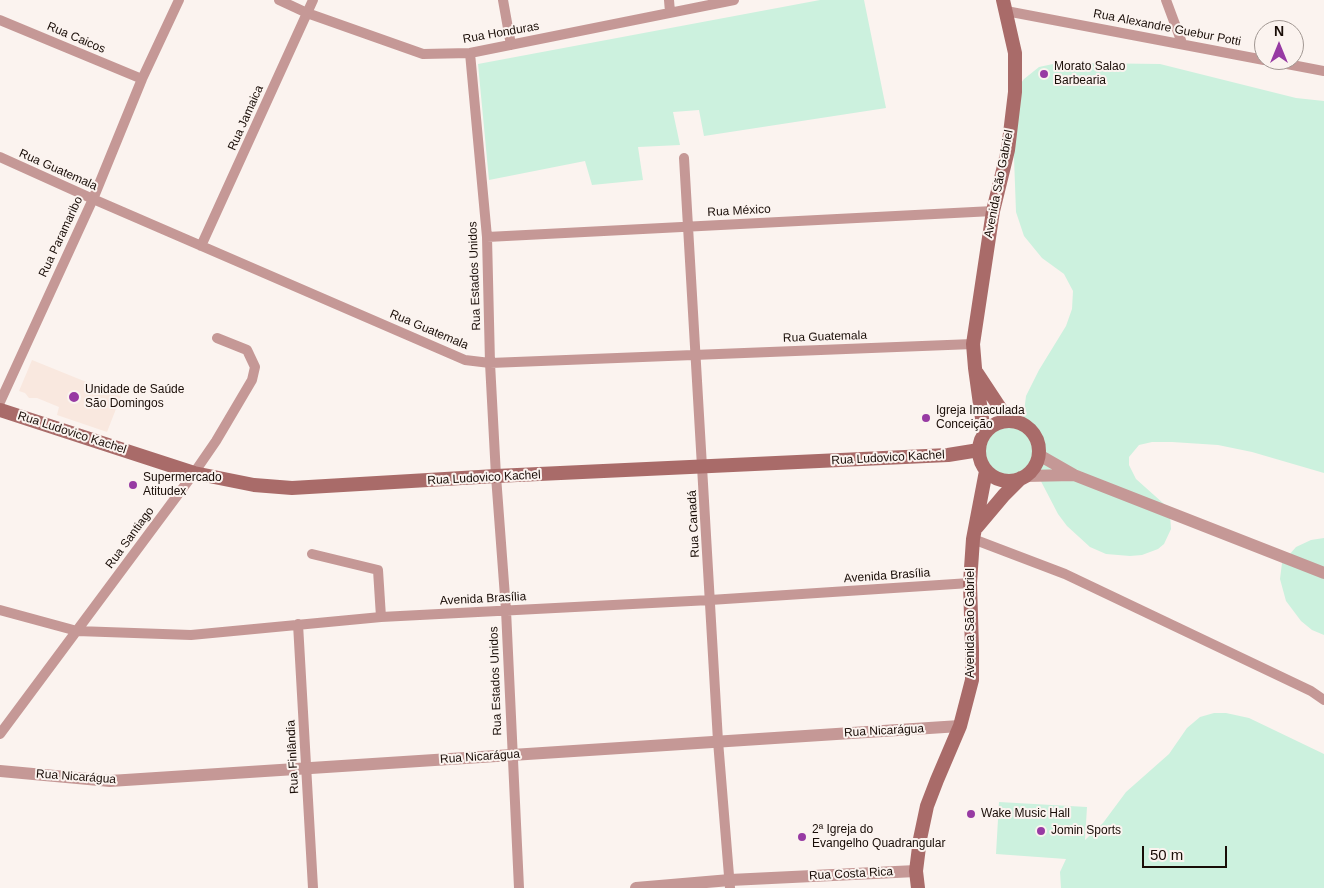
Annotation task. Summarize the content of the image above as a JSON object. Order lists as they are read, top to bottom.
{
  "streets": {
    "main road": ["Avenida São Gabriel", "Rua Ludovico Kachel"],
    "street": [
      "Rua Alexandre Guebur Potti",
      "Rua Honduras",
      "Rua Caicos",
      "Rua Jamaica",
      "Rua Guatemala",
      "Rua México",
      "Rua Paramaribo",
      "Rua Estados Unidos",
      "Rua Canadá",
      "Rua Santiago",
      "Avenida Brasília",
      "Rua Nicarágua",
      "Rua Finlândia",
      "Rua Costa Rica"
    ]
  },
  "crossings": [
    ["Rua Alexandre Guebur Potti", "Avenida São Gabriel"],
    ["Rua Honduras", "Rua Jamaica"],
    ["Rua Honduras", "Rua Estados Unidos"],
    ["Rua Caicos", "Rua Paramaribo"],
    ["Rua Jamaica", "Rua Guatemala"],
    ["Rua Guatemala", "Avenida São Gabriel"],
    ["Rua Guatemala", "Rua Paramaribo"],
    ["Rua Guatemala", "Rua Estados Unidos"],
    ["Rua Guatemala", "Rua Canadá"],
    ["Avenida São Gabriel", "Rua México"],
    ["Avenida São Gabriel", "Rua Ludovico Kachel"],
    ["Avenida São Gabriel", "Avenida Brasília"],
    ["Avenida São Gabriel", "Rua Nicarágua"],
    ["Avenida São Gabriel", "Rua Costa Rica"],
    ["Rua México", "Rua Estados Unidos"],
    ["Rua México", "Rua Canadá"],
    ["Rua Estados Unidos", "Rua Ludovico Kachel"],
    ["Rua Estados Unidos", "Avenida Brasília"],
    ["Rua Estados Unidos", "Rua Nicarágua"],
    ["Rua Ludovico Kachel", "Rua Canadá"],
    ["Rua Ludovico Kachel", "Rua Santiago"],
    ["Rua Canadá", "Avenida Brasília"],
    ["Rua Canadá", "Rua Nicarágua"],
    ["Rua Canadá", "Rua Costa Rica"],
    ["Rua Santiago", "Avenida Brasília"],
    ["Avenida Brasília", "Rua Finlândia"],
    ["Rua Nicarágua", "Rua Finlândia"]
  ],
  "places": [
    "Morato Salao Barbearia",
    "Unidade de Saúde São Domingos",
    "Igreja Imaculada Conceição",
    "Supermercado Atitudex",
    "Wake Music Hall",
    "Jomin Sports",
    "2ª Igreja do Evangelho Quadrangular"
  ],
  "scale_bar": "50 m",
  "north": "top"
}
